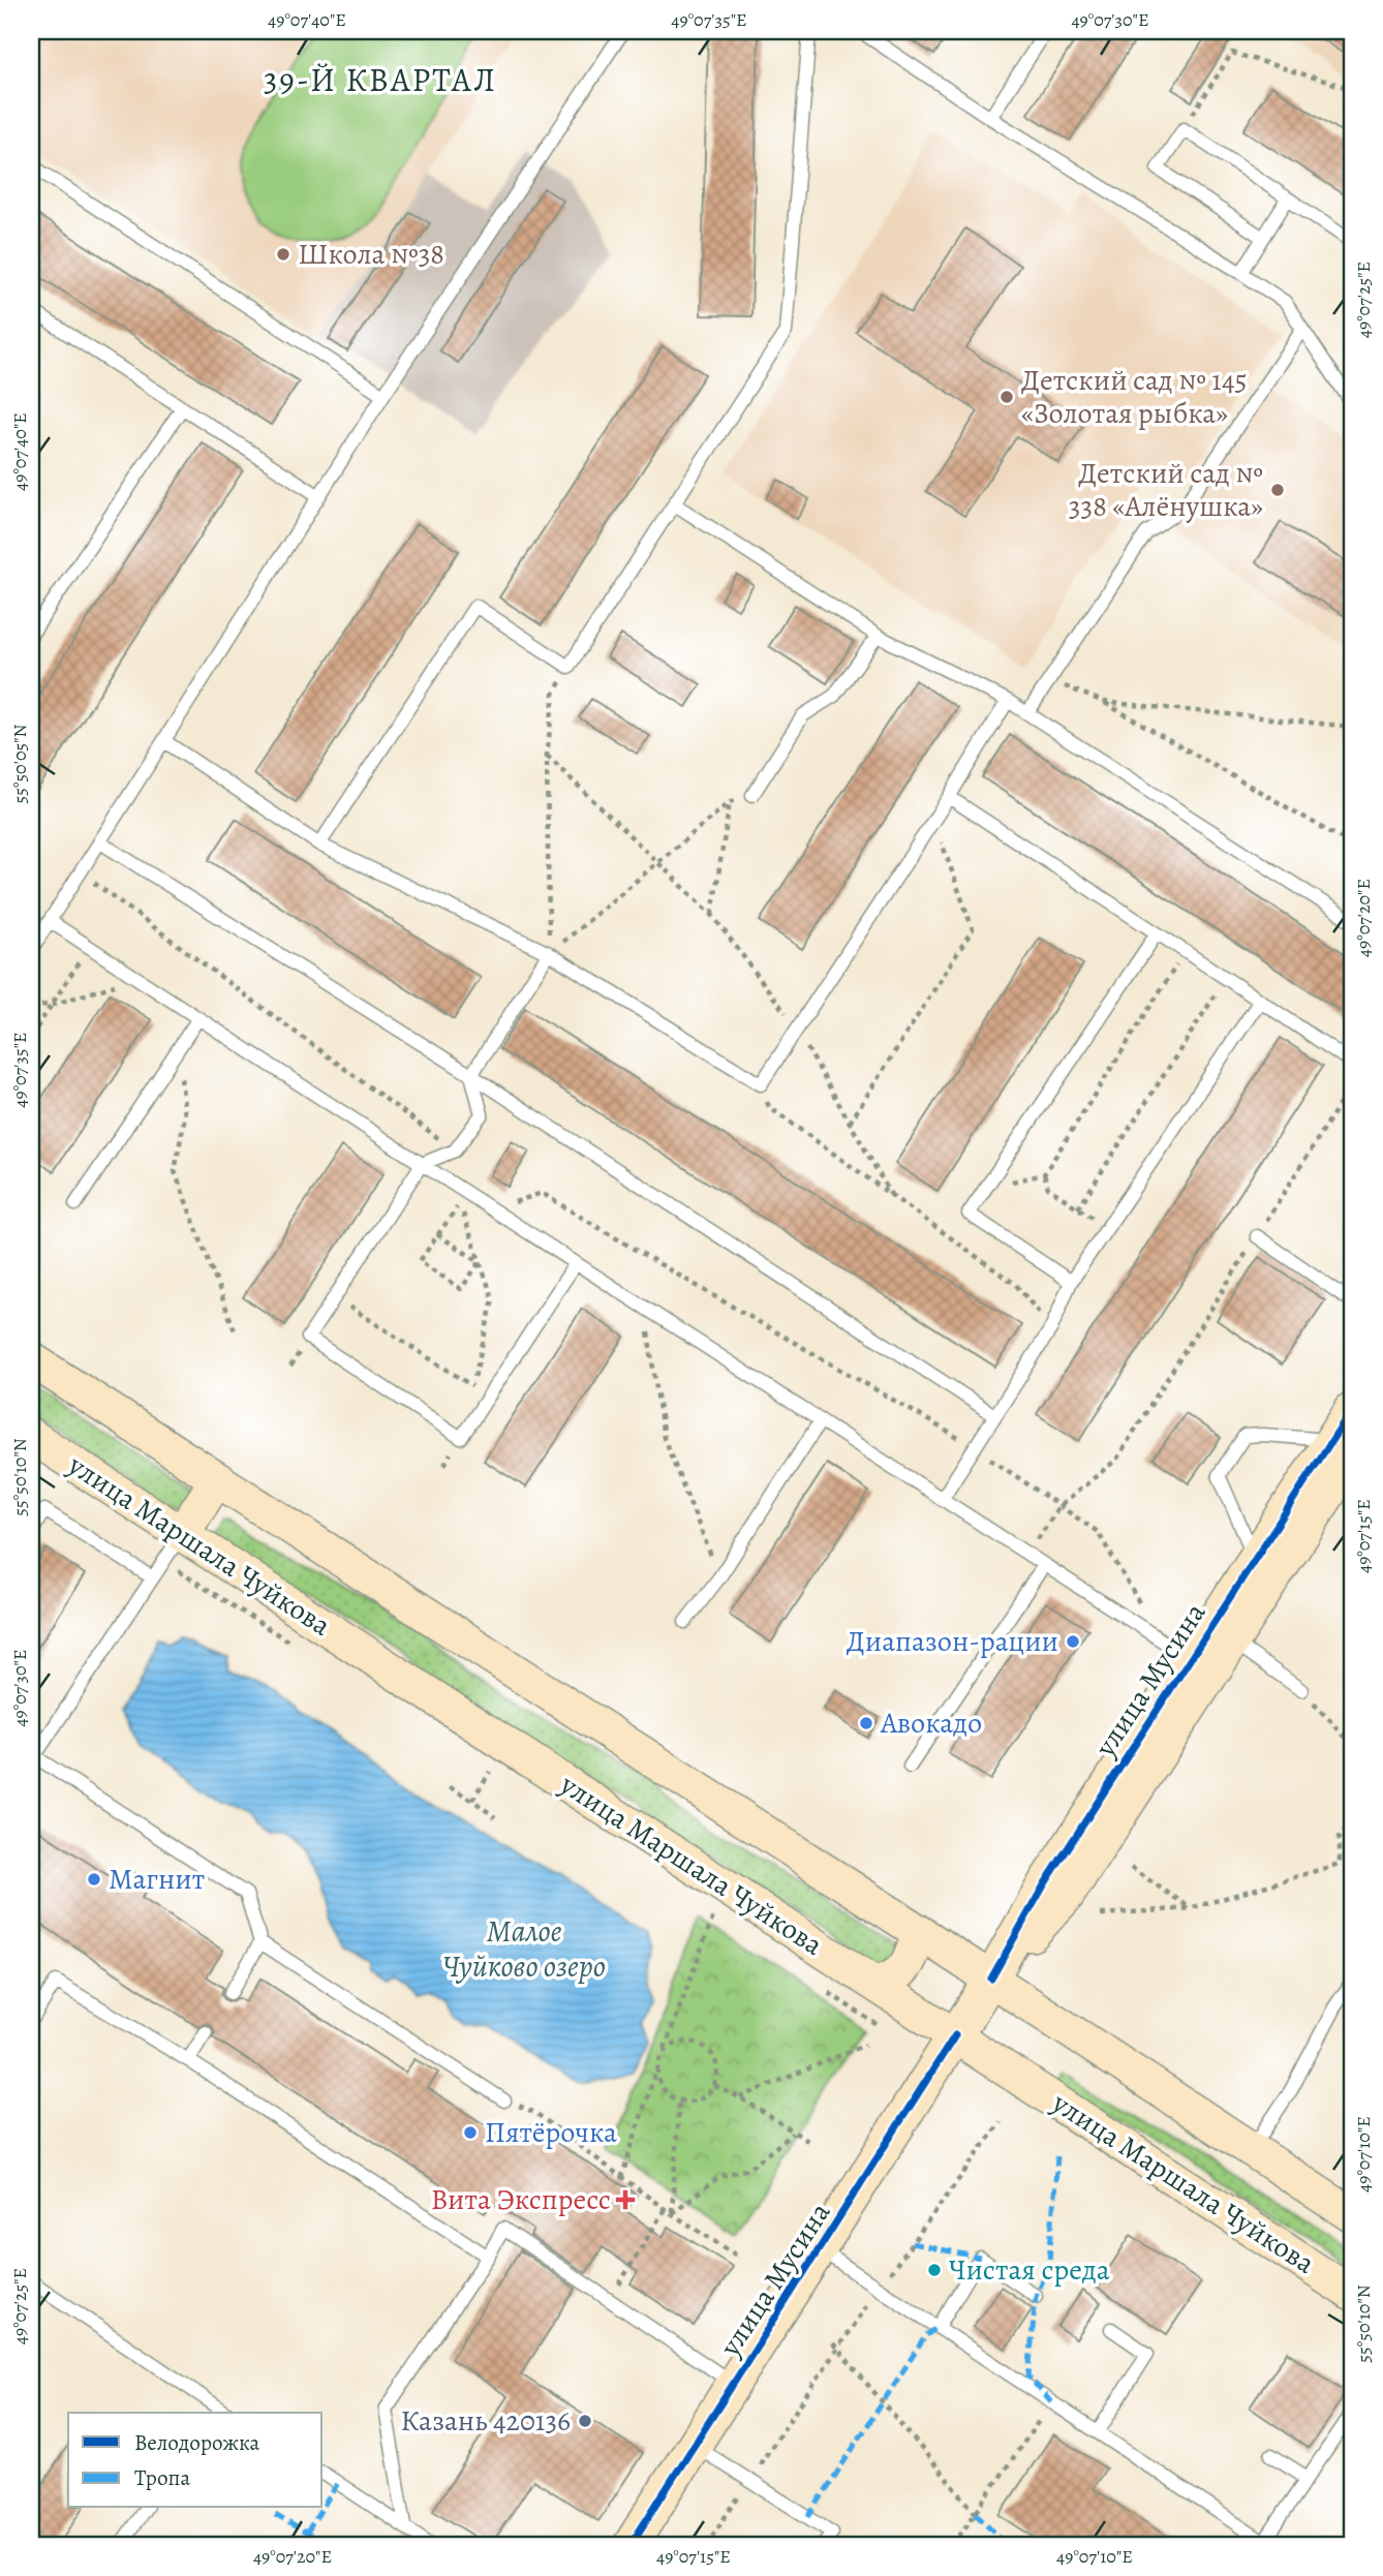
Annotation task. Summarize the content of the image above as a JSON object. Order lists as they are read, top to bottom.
{
  "streets": {
    "main road": ["улица Маршала Чуйкова", "улица Мусина"]
  },
  "crossings": [
    ["улица Маршала Чуйкова", "улица Мусина"]
  ],
  "districts": ["39-Й КВАРТАЛ"],
  "water": ["Малое Чуйково озеро"],
  "places": {
    "other": [
      "Школа №38",
      "Детский сад № 145 «Золотая рыбка»",
      "Детский сад № 338 «Алёнушка»",
      "Диапазон-рации",
      "Авокадо",
      "Магнит",
      "Пятёрочка",
      "Чистая среда",
      "Казань 420136"
    ],
    "health": ["Вита Экспресс"]
  },
  "legend": ["Велодорожка", "Тропа"],
  "coordinates": [
    "49°07'40\"E",
    "49°07'35\"E",
    "49°07'30\"E",
    "49°07'25\"E",
    "55°50'05\"N",
    "49°07'20\"E",
    "55°50'10\"N",
    "49°07'15\"E",
    "49°07'10\"E"
  ]
}
